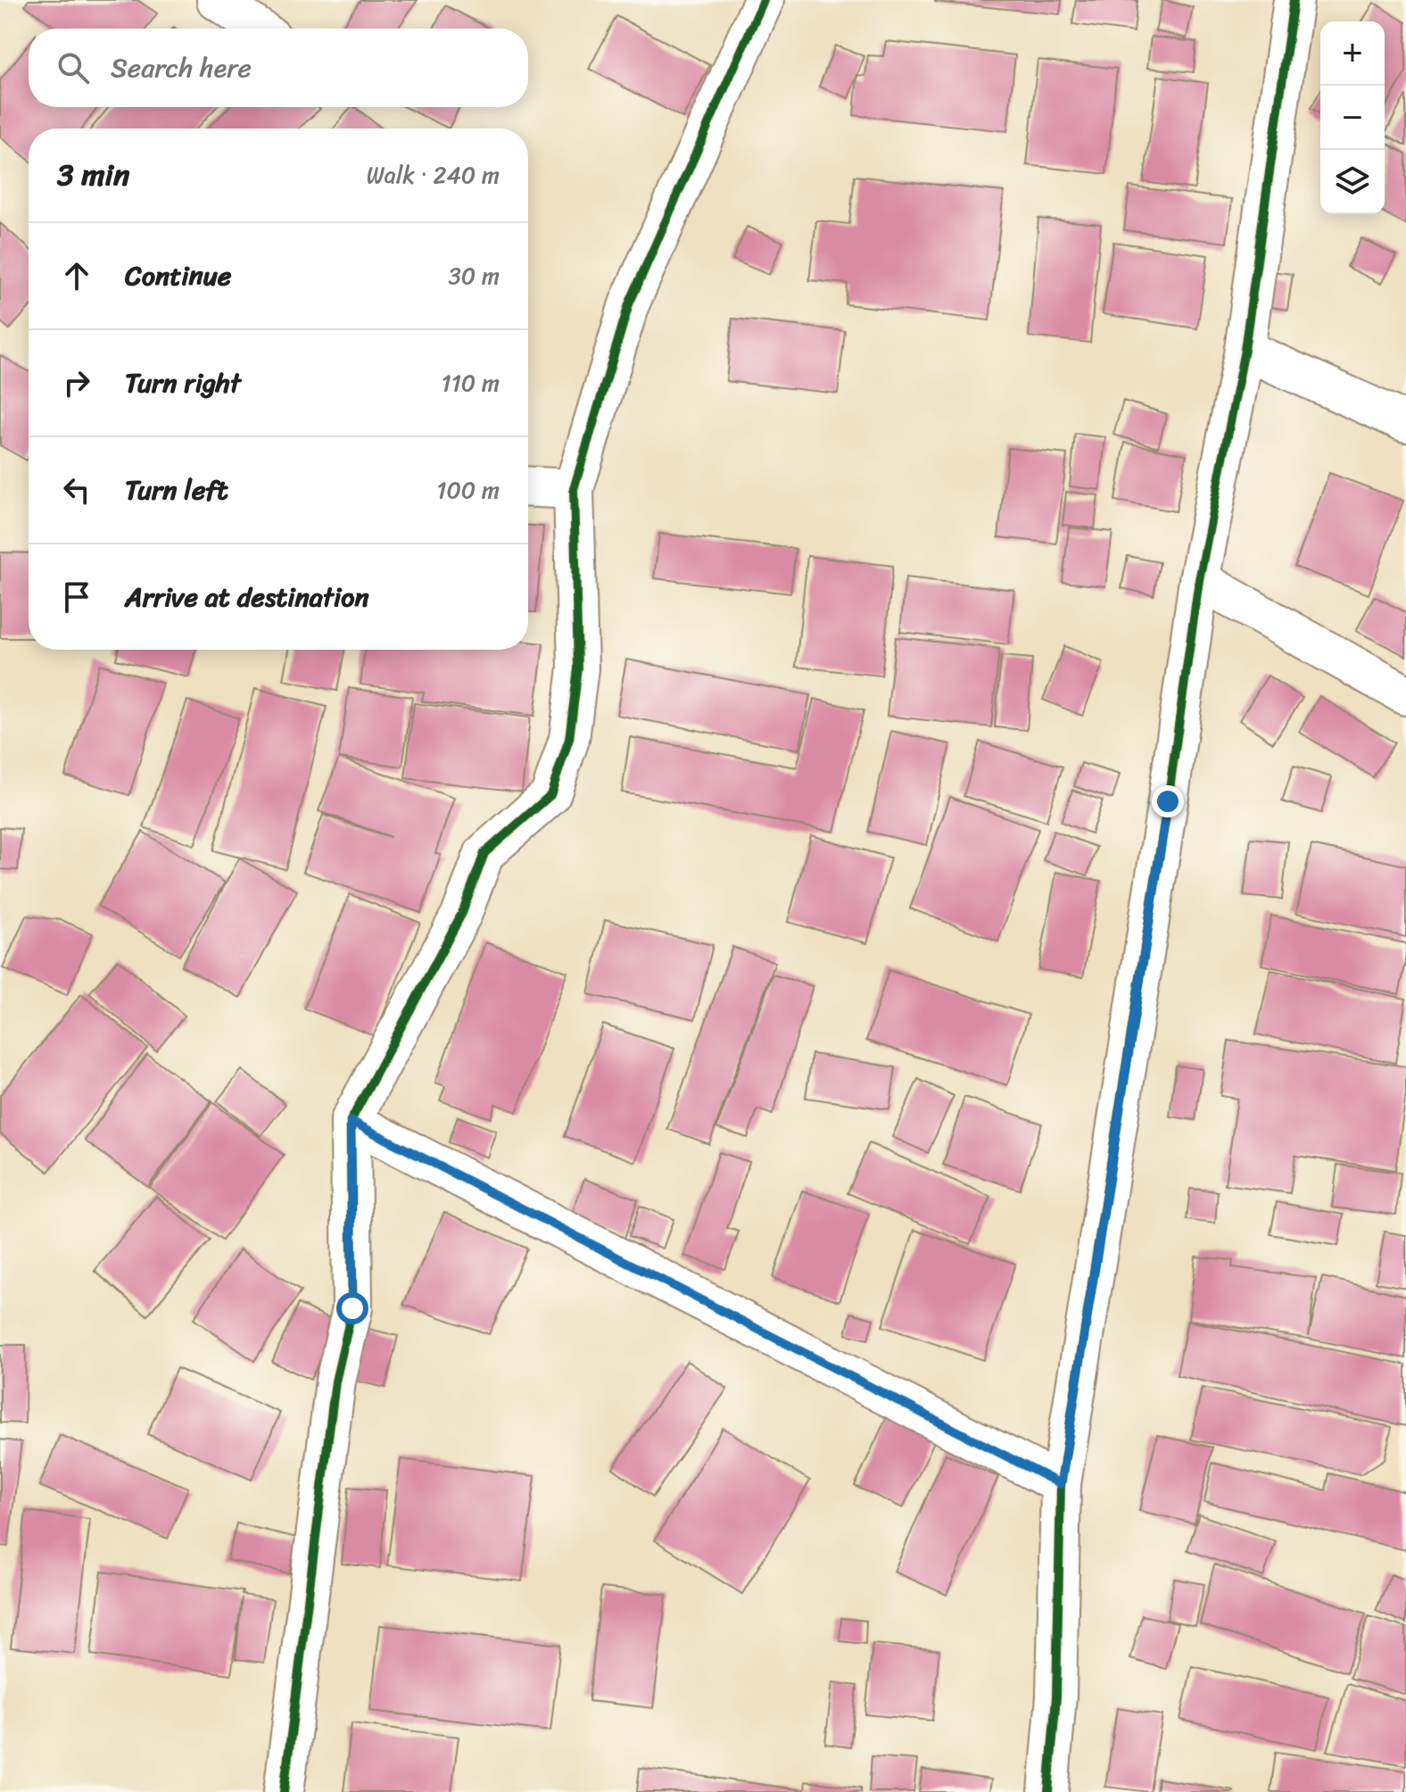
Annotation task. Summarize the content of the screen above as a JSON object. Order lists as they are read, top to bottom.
{
  "page": {
    "map_buttons": ["+", "−"],
    "search": "Search here",
    "heading": ["3 min", "Walk · 240 m"],
    "list": [
      ["Continue", "30 m"],
      ["Turn right", "110 m"],
      ["Turn left", "100 m"],
      "Arrive at destination"
    ]
  }
}
